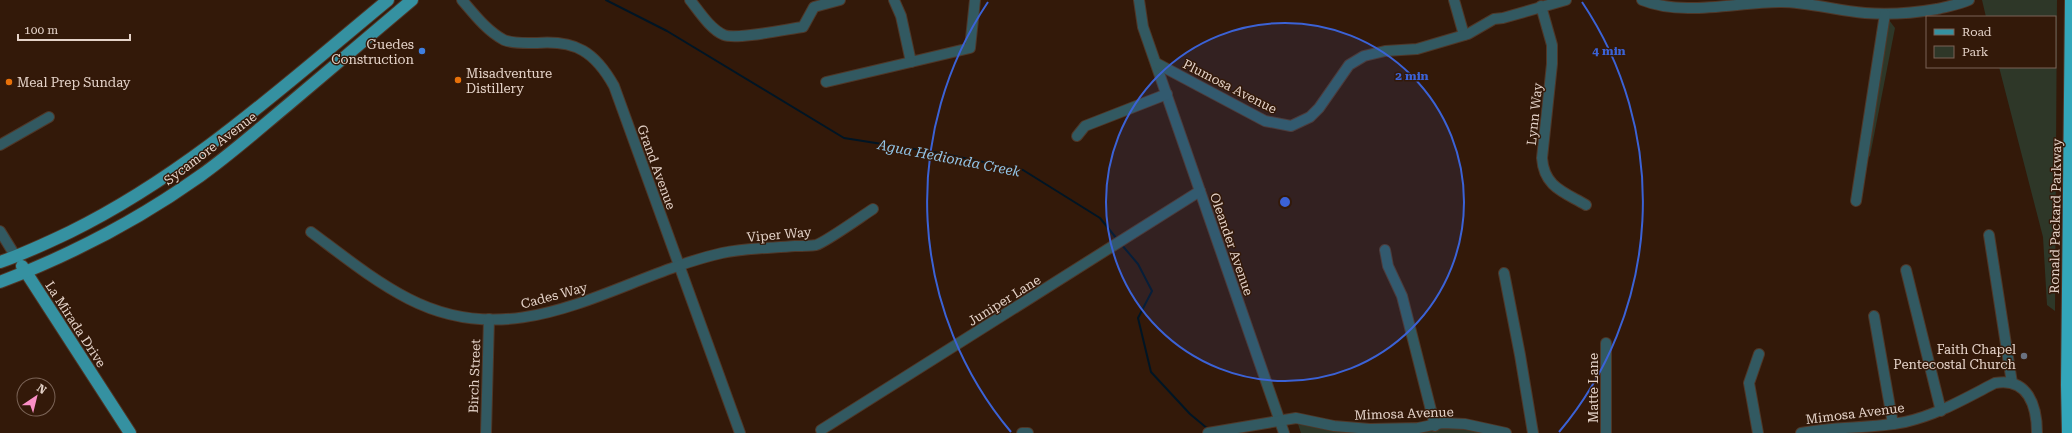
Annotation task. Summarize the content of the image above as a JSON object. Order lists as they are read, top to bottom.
{
  "streets": {
    "highway": ["Ronald Packard Parkway"],
    "main road": ["Sycamore Avenue", "La Mirada Drive"],
    "street": [
      "Plumosa Avenue",
      "Lynn Way",
      "Grand Avenue",
      "Viper Way",
      "Oleander Avenue",
      "Cades Way",
      "Juniper Lane",
      "Birch Street",
      "Matte Lane",
      "Mimosa Avenue"
    ]
  },
  "crossings": [
    ["Plumosa Avenue", "Lynn Way"],
    ["Plumosa Avenue", "Oleander Avenue"],
    ["Sycamore Avenue", "La Mirada Drive"],
    ["Grand Avenue", "Viper Way"],
    ["Grand Avenue", "Cades Way"],
    ["Viper Way", "Cades Way"],
    ["Oleander Avenue", "Juniper Lane"],
    ["Oleander Avenue", "Mimosa Avenue"],
    ["Cades Way", "Birch Street"]
  ],
  "water": ["Agua Hedionda Creek"],
  "places": [
    "Guedes Construction",
    "Misadventure Distillery",
    "Meal Prep Sunday",
    "Faith Chapel Pentecostal Church"
  ],
  "legend": ["Road", "Park"],
  "scale_bar": "100 m",
  "north": "top right",
  "rings": ["4 min", "2 min"]
}
